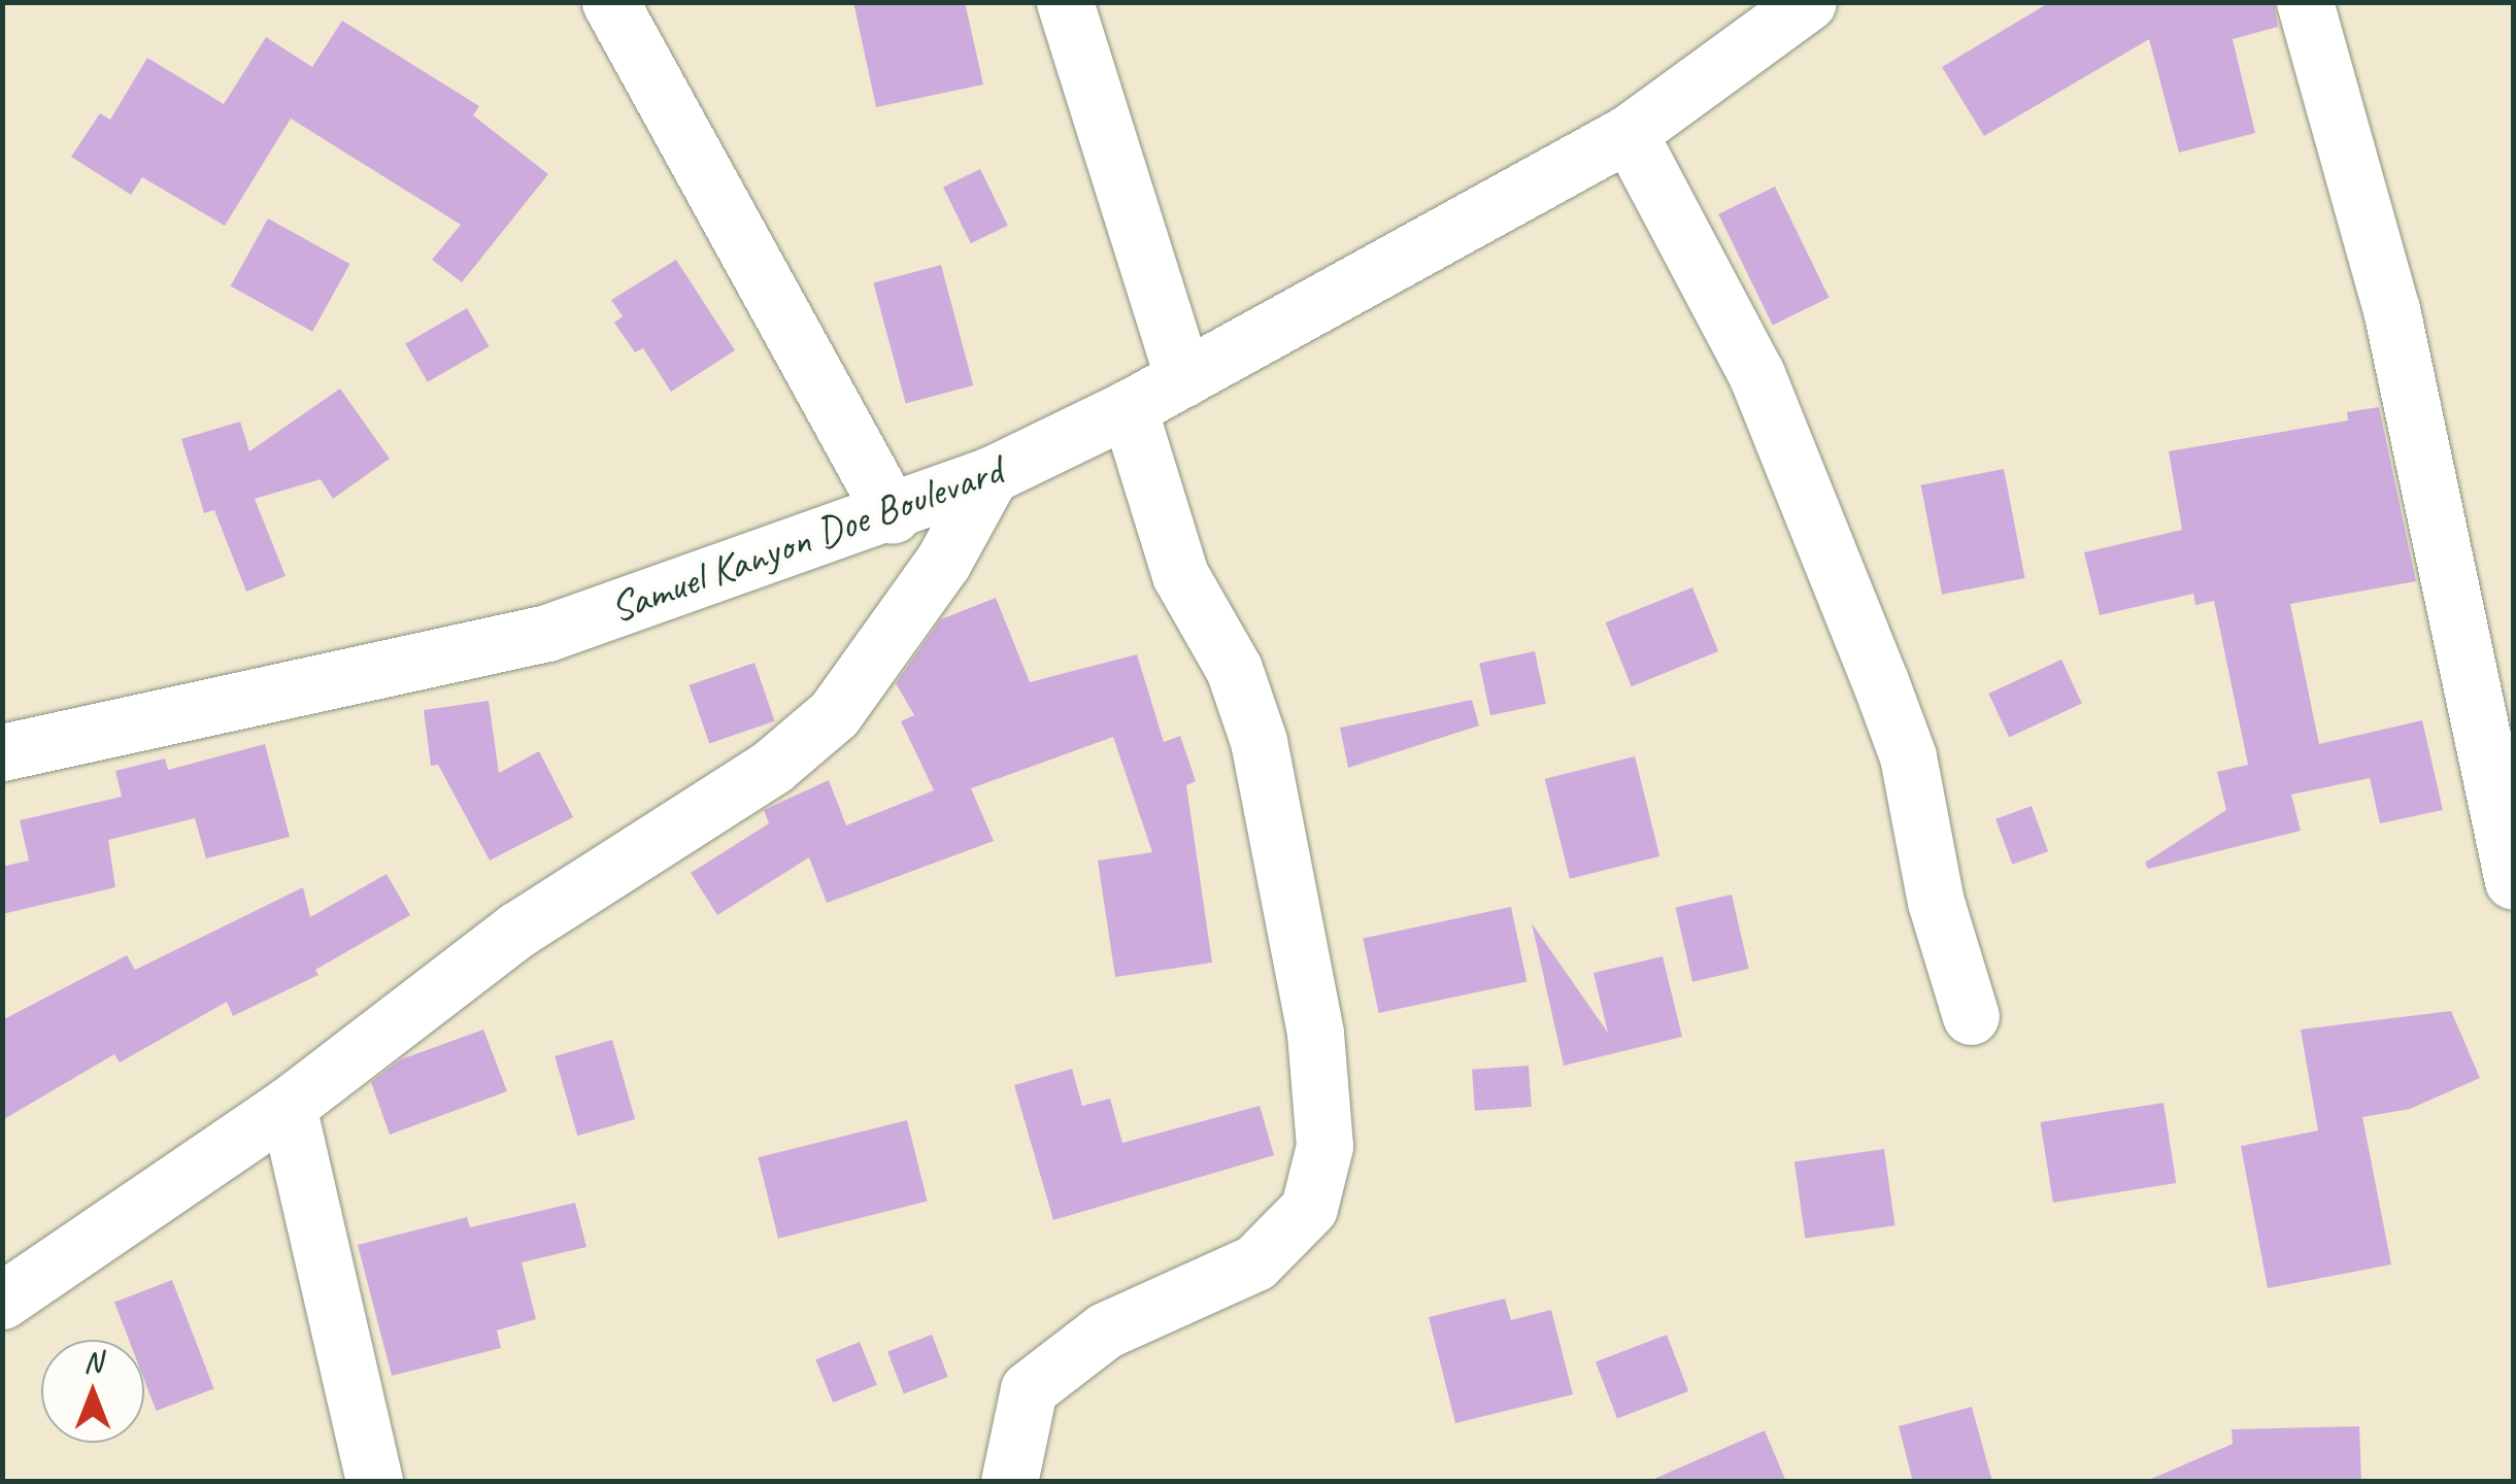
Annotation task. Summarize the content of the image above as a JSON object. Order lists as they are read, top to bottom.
{
  "streets": {
    "street": ["Samuel Kanyon Doe Boulevard"]
  },
  "north": "top"
}
